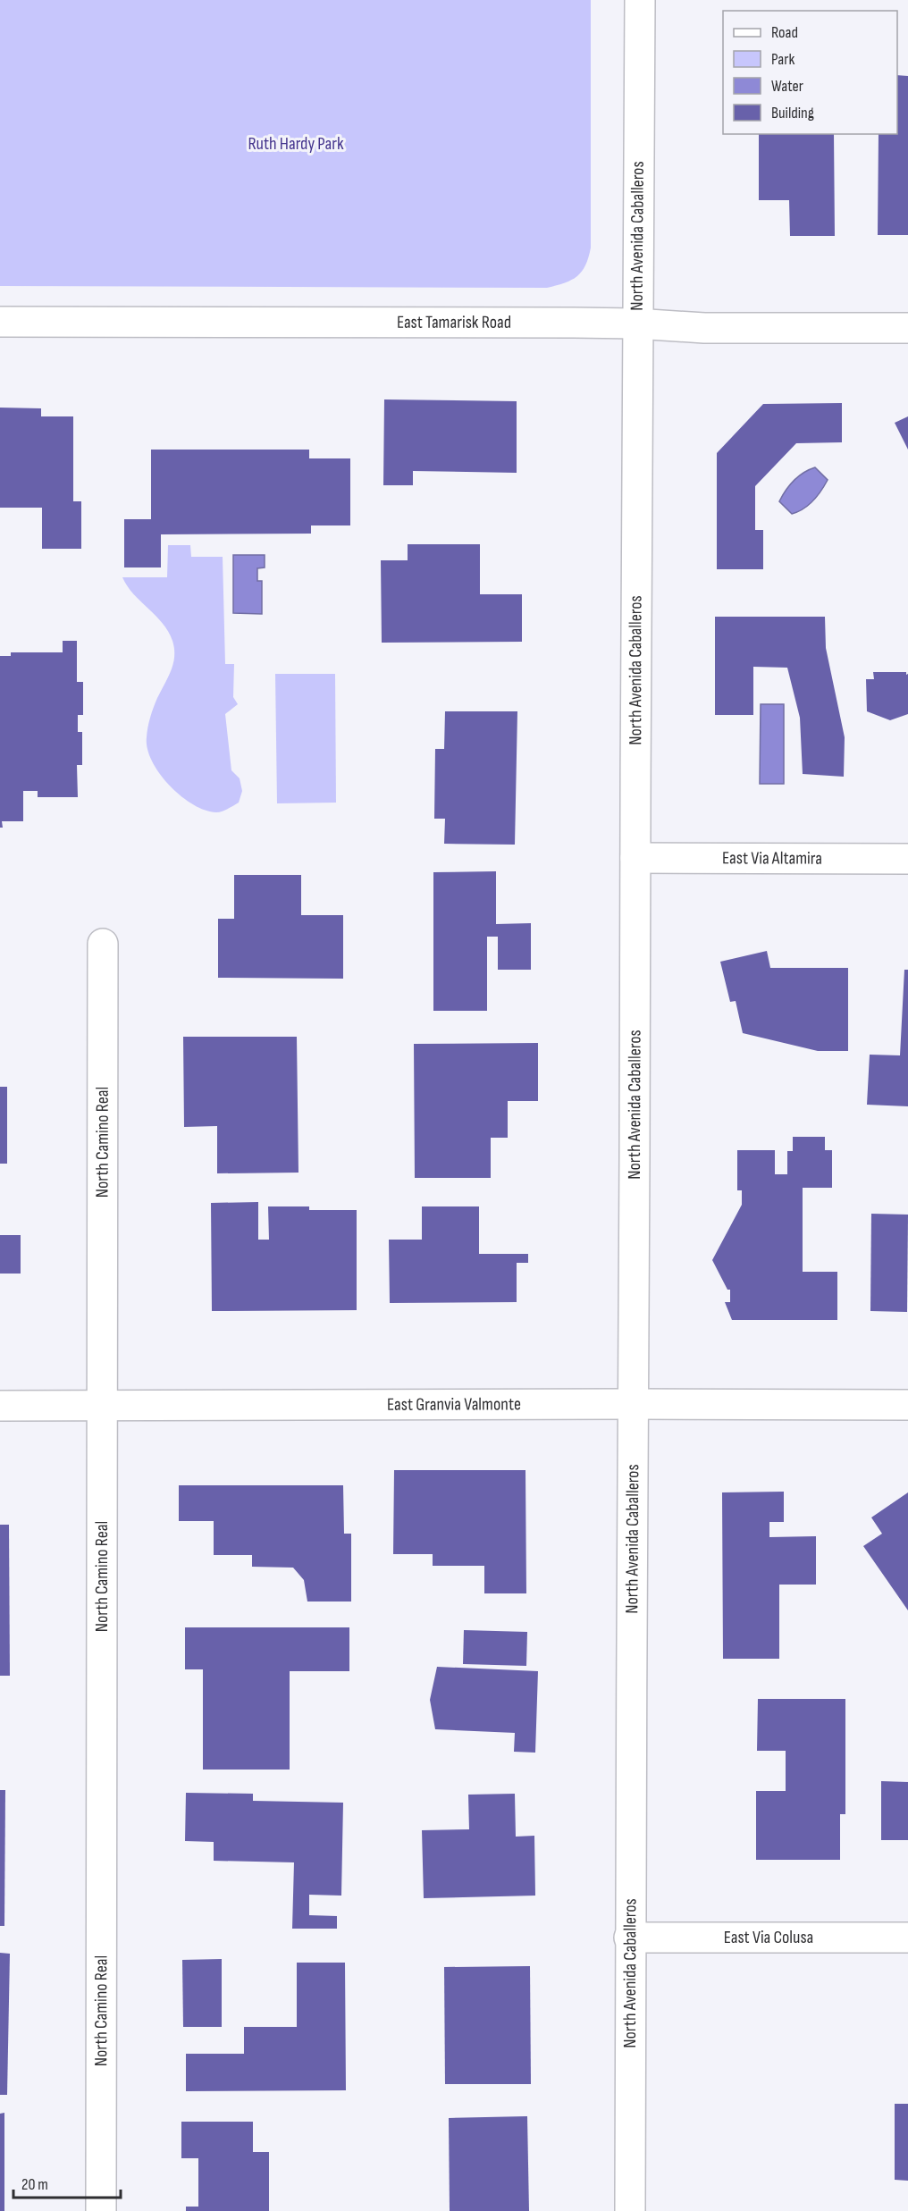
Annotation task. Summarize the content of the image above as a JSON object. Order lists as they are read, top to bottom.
{
  "streets": {
    "street": [
      "North Avenida Caballeros",
      "East Tamarisk Road",
      "East Via Altamira",
      "North Camino Real",
      "East Granvia Valmonte",
      "East Via Colusa"
    ]
  },
  "crossings": [
    ["North Avenida Caballeros", "East Tamarisk Road"],
    ["North Avenida Caballeros", "East Via Altamira"],
    ["North Avenida Caballeros", "East Granvia Valmonte"],
    ["North Avenida Caballeros", "East Via Colusa"],
    ["North Camino Real", "East Granvia Valmonte"]
  ],
  "parks": ["Ruth Hardy Park"],
  "legend": [
    "Road",
    "Park",
    "Water",
    "Building"
  ],
  "scale_bar": "20 m"
}
